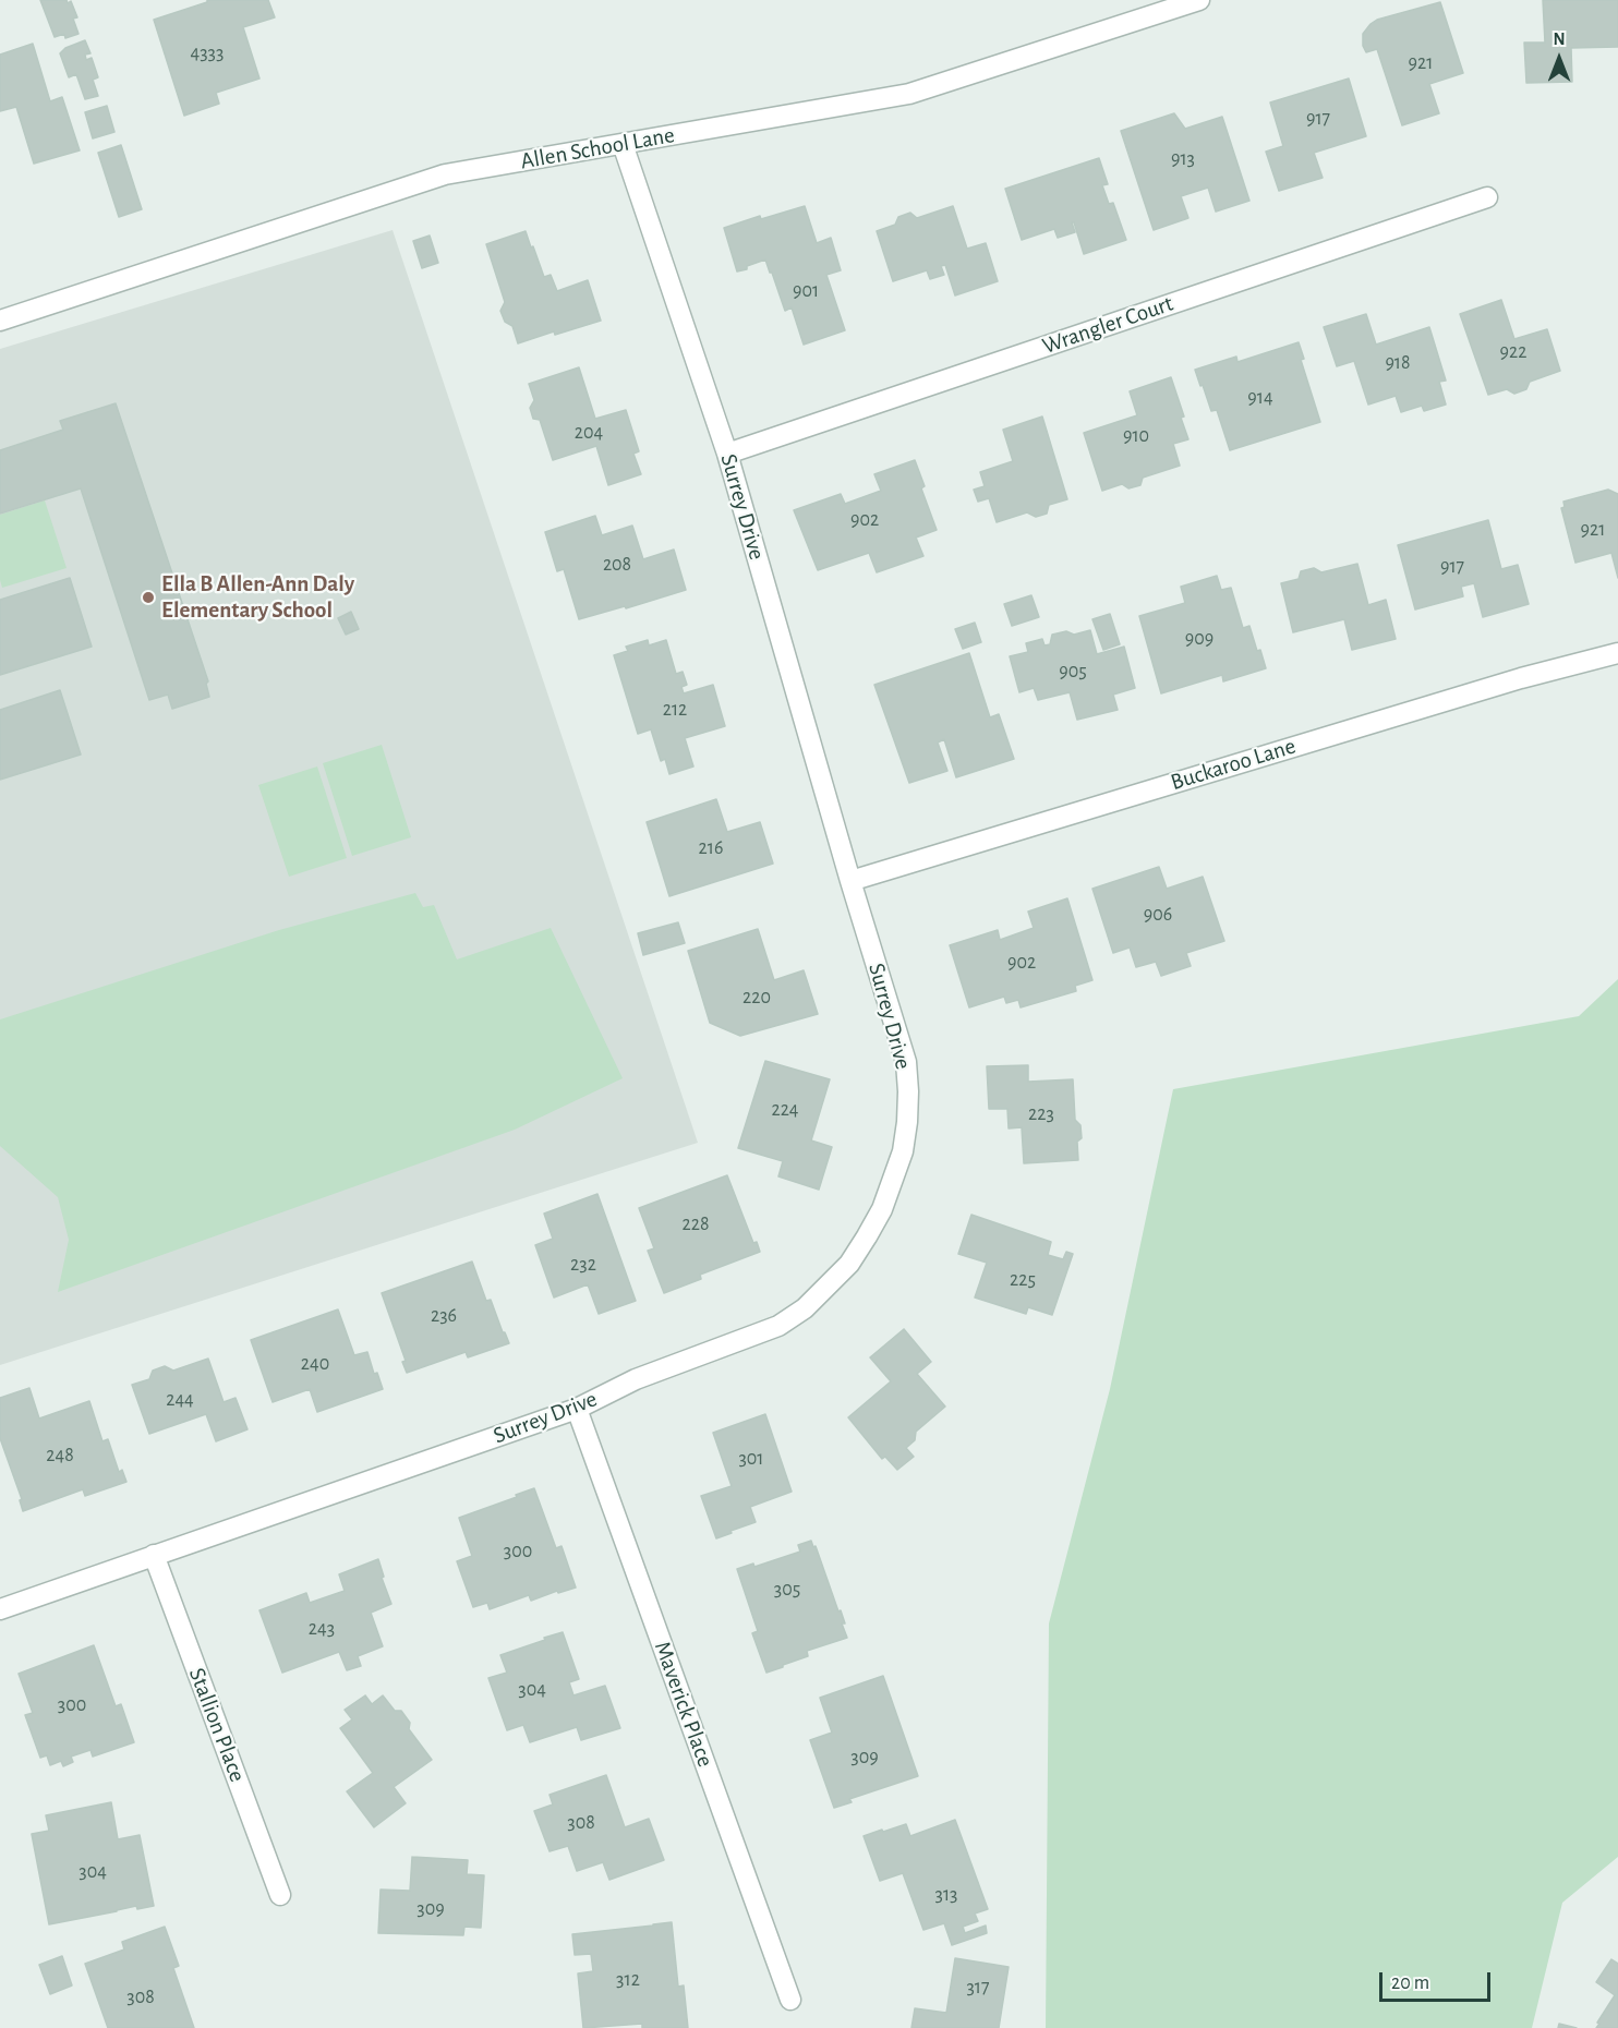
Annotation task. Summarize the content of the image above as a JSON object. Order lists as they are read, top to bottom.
{
  "streets": {
    "street": [
      "Allen School Lane",
      "Wrangler Court",
      "Surrey Drive",
      "Buckaroo Lane",
      "Maverick Place",
      "Stallion Place"
    ]
  },
  "crossings": [
    ["Allen School Lane", "Surrey Drive"],
    ["Wrangler Court", "Surrey Drive"],
    ["Surrey Drive", "Buckaroo Lane"],
    ["Surrey Drive", "Maverick Place"],
    ["Surrey Drive", "Stallion Place"]
  ],
  "places": ["Ella B Allen-Ann Daly Elementary School"],
  "house_numbers": [
    "4333",
    "921",
    "917",
    "913",
    "901",
    "922",
    "918",
    "914",
    "204",
    "910",
    "902",
    "921",
    "208",
    "917",
    "909",
    "905",
    "212",
    "216",
    "906",
    "902",
    "220",
    "224",
    "223",
    "228",
    "232",
    "225",
    "236",
    "240",
    "244",
    "248",
    "301",
    "300",
    "305",
    "243",
    "304",
    "300",
    "309",
    "308",
    "304",
    "313",
    "309",
    "312",
    "317",
    "308"
  ],
  "scale_bar": "20 m",
  "north": "top"
}
